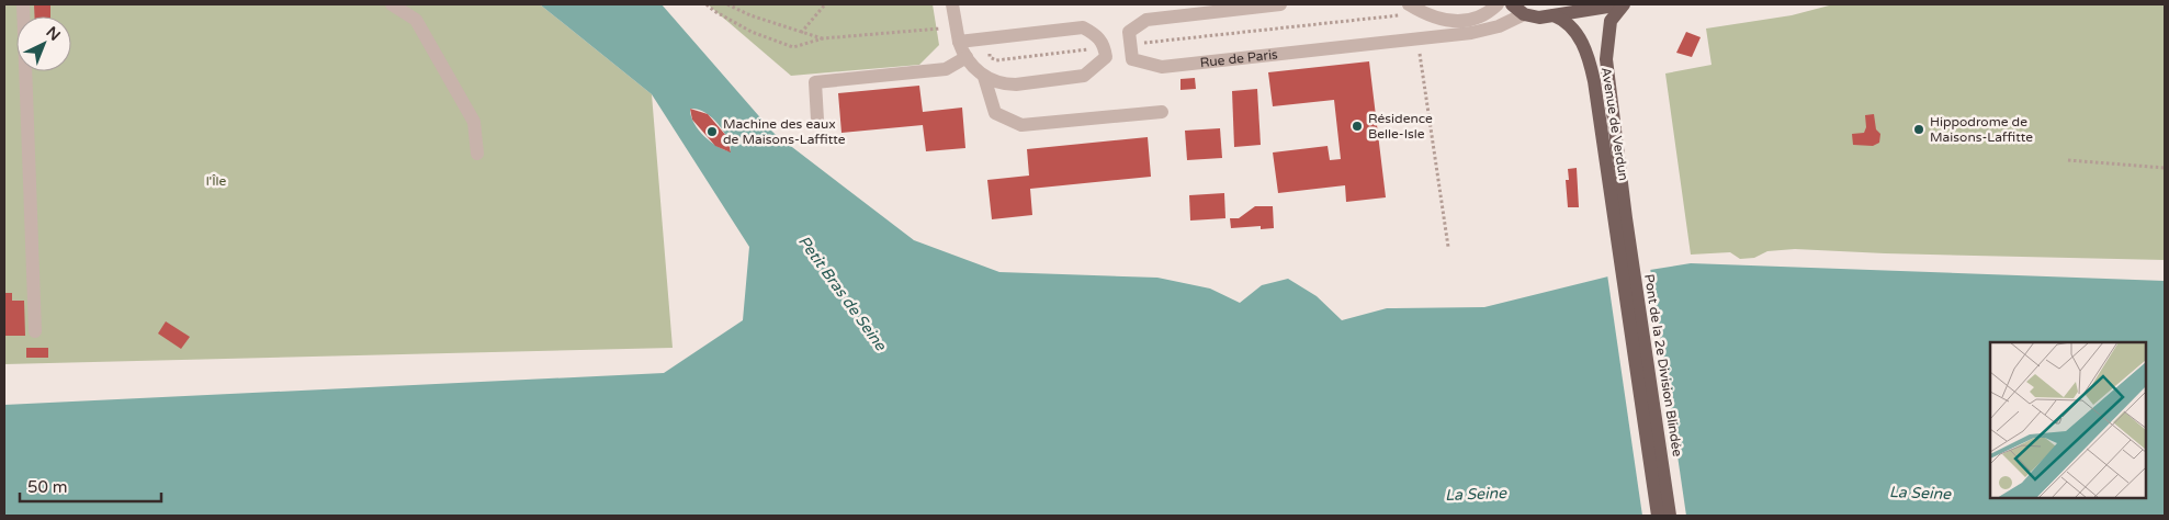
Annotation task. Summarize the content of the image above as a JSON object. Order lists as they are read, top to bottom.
{
  "streets": {
    "main road": ["Avenue de Verdun", "Pont de la 2e Division Blindée"],
    "street": ["Rue de Paris"]
  },
  "crossings": [
    ["Rue de Paris", "Avenue de Verdun"],
    ["Avenue de Verdun", "Pont de la 2e Division Blindée"]
  ],
  "water": ["Petit Bras de Seine", "La Seine"],
  "parks": ["l'Île"],
  "places": ["Résidence Belle-Isle", "Hippodrome de Maisons-Laffitte", "Machine des eaux de Maisons-Laffitte"],
  "scale_bar": "50 m",
  "north": "top right"
}
